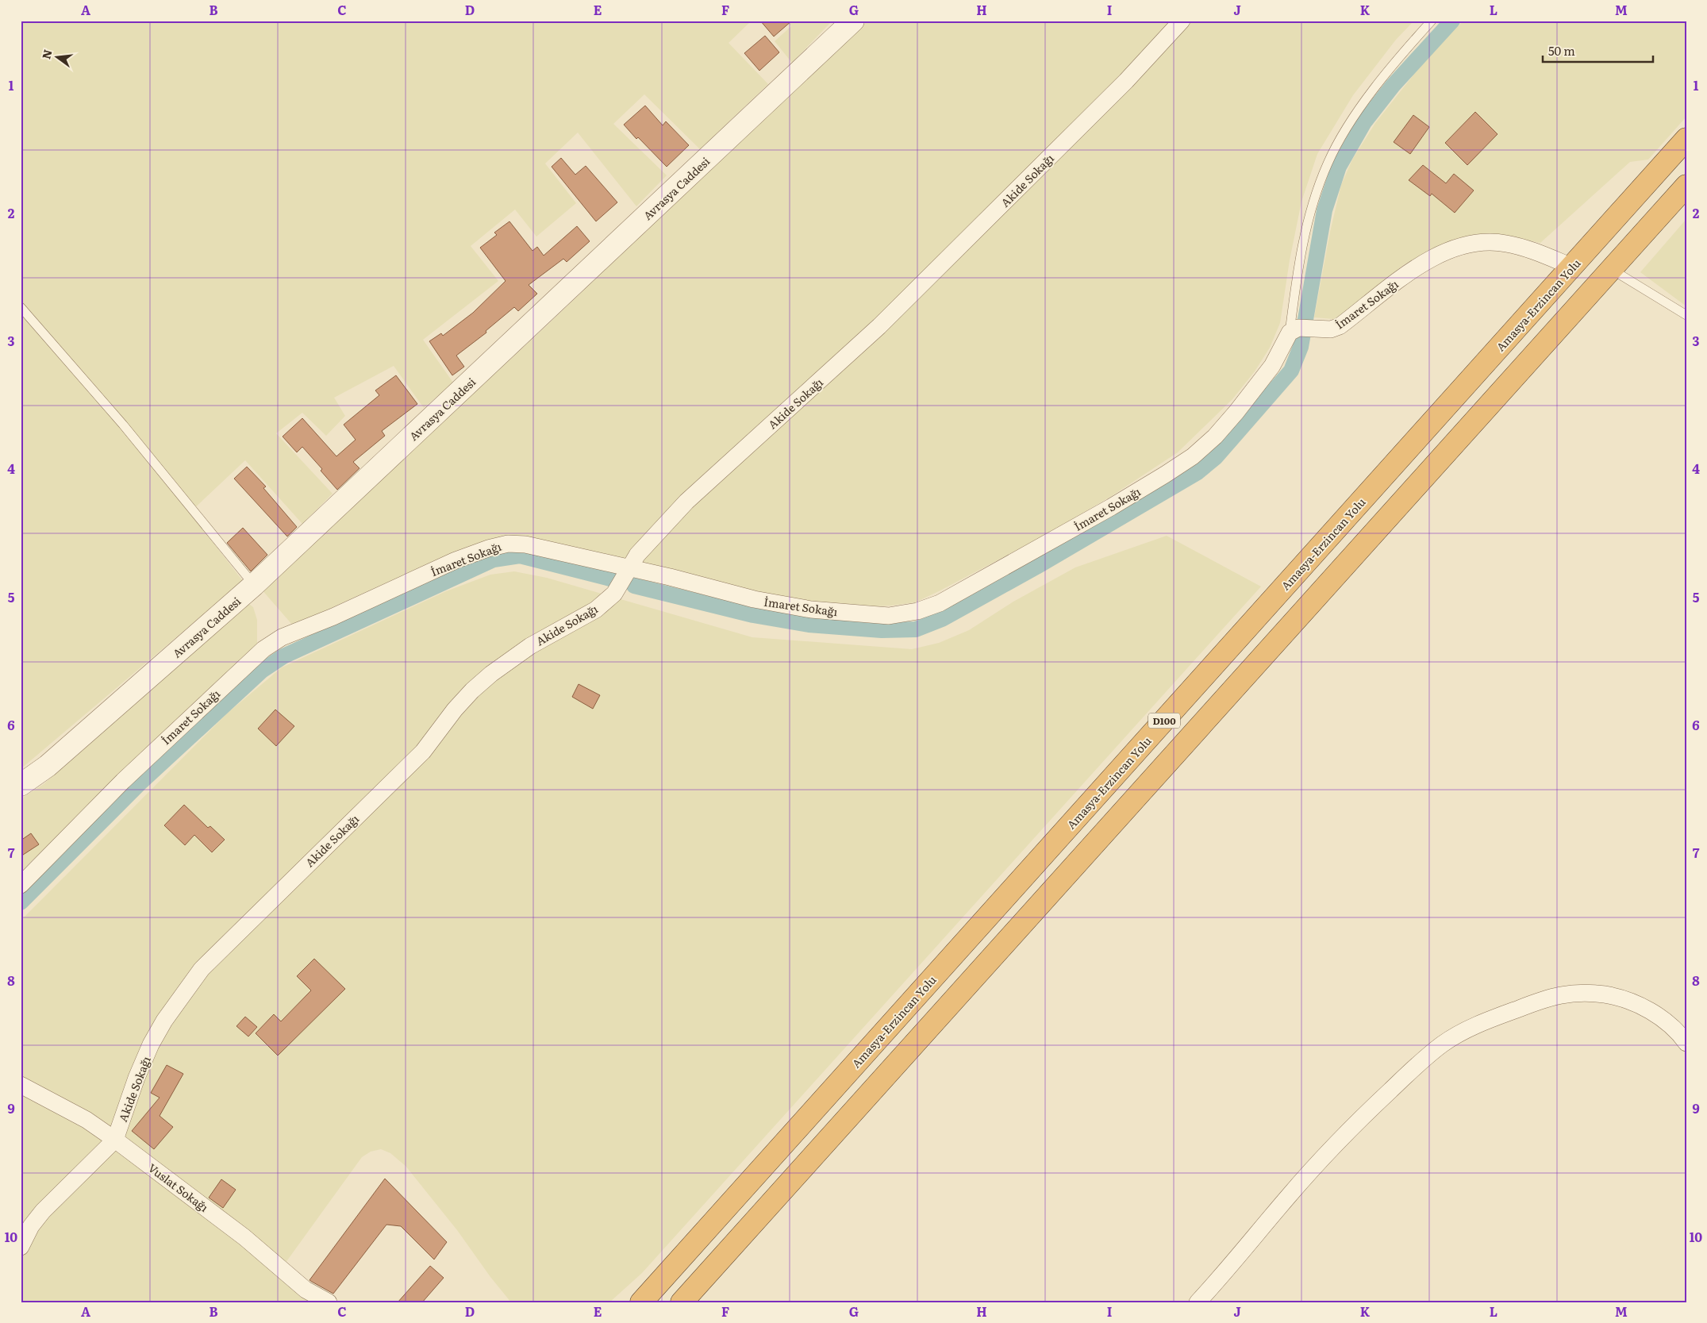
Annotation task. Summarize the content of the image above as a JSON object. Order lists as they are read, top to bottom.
{
  "streets": {
    "highway": ["Amasya-Erzincan Yolu", "D100"],
    "street": [
      "Akide Sokağı",
      "Avrasya Caddesi",
      "İmaret Sokağı",
      "Vuslat Sokağı"
    ]
  },
  "crossings": [
    ["Akide Sokağı", "İmaret Sokağı"],
    ["Akide Sokağı", "Vuslat Sokağı"],
    ["İmaret Sokağı", "Amasya-Erzincan Yolu"]
  ],
  "scale_bar": "50 m",
  "north": "left",
  "grid": {
    "columns": [
      "A",
      "B",
      "C",
      "D",
      "E",
      "F",
      "G",
      "H",
      "I",
      "J",
      "K",
      "L",
      "M"
    ],
    "rows": [
      "1",
      "2",
      "3",
      "4",
      "5",
      "6",
      "7",
      "8",
      "9",
      "10"
    ]
  }
}
